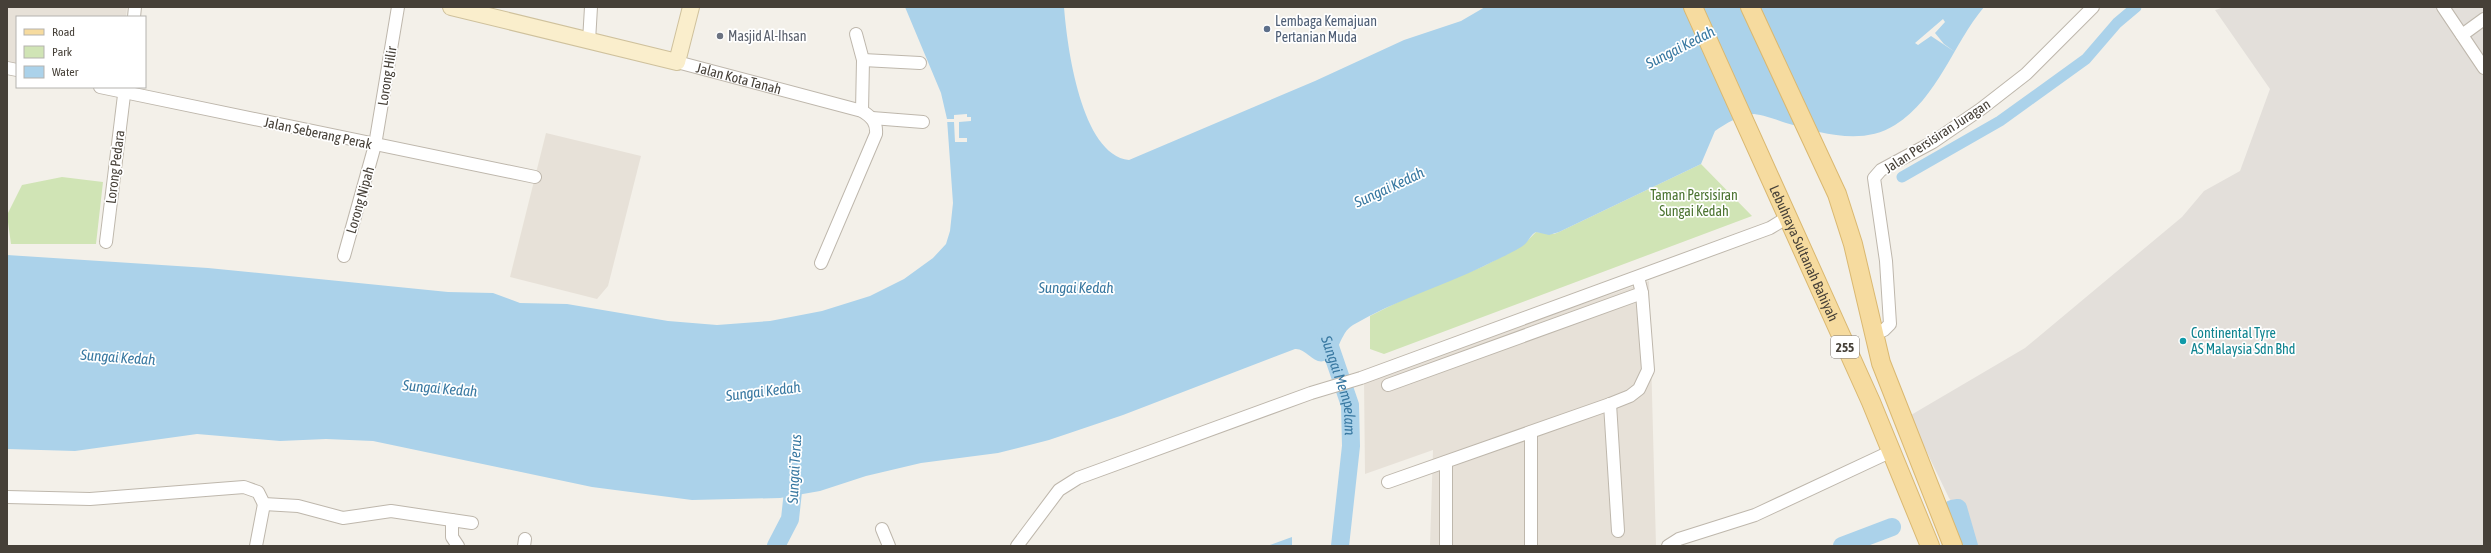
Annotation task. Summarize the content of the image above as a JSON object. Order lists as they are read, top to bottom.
{
  "streets": {
    "main road": ["Lebuhraya Sultanah Bahiyah", "255"],
    "street": [
      "Lorong Hilir",
      "Jalan Kota Tanah",
      "Jalan Seberang Perak",
      "Jalan Persisiran Juragan",
      "Lorong Pedara",
      "Lorong Nipah"
    ]
  },
  "crossings": [
    ["Lorong Hilir", "Jalan Seberang Perak"],
    ["Lorong Hilir", "Lorong Nipah"],
    ["Jalan Seberang Perak", "Lorong Pedara"],
    ["Jalan Seberang Perak", "Lorong Nipah"],
    ["Jalan Persisiran Juragan", "255"]
  ],
  "water": ["Sungai Kedah", "Sungai Mempelam", "Sungai Terus"],
  "parks": ["Taman Persisiran Sungai Kedah"],
  "places": ["Lembaga Kemajuan Pertanian Muda", "Masjid Al-Ihsan", "Continental Tyre AS Malaysia Sdn Bhd"],
  "legend": ["Road", "Park", "Water"]
}
